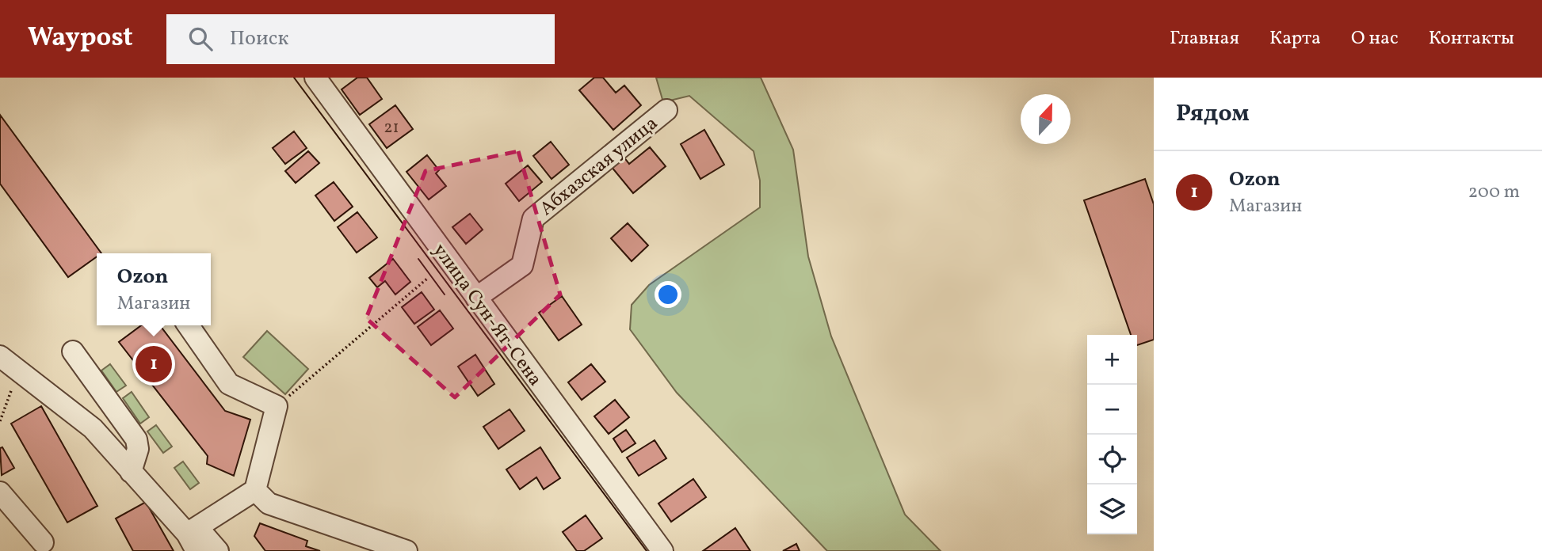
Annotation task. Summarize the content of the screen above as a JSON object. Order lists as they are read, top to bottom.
{
  "streets": {
    "street": ["Абхазская улица", "улица Сун-Ят-Сена"]
  },
  "crossings": [
    ["Абхазская улица", "улица Сун-Ят-Сена"]
  ],
  "house_numbers": ["21"],
  "north": "top",
  "page": {
    "header": "Waypost",
    "search": "Поиск",
    "nav": [
      "Главная",
      "Карта",
      "О нас",
      "Контакты"
    ],
    "heading": "Рядом",
    "list": [
      {
        "mark": "1",
        "name": "Ozon",
        "note": "Магазин",
        "value": "200 m"
      }
    ],
    "popup": ["Ozon", "Магазин"],
    "map_buttons": ["+", "−"],
    "pins": "1"
  }
}
